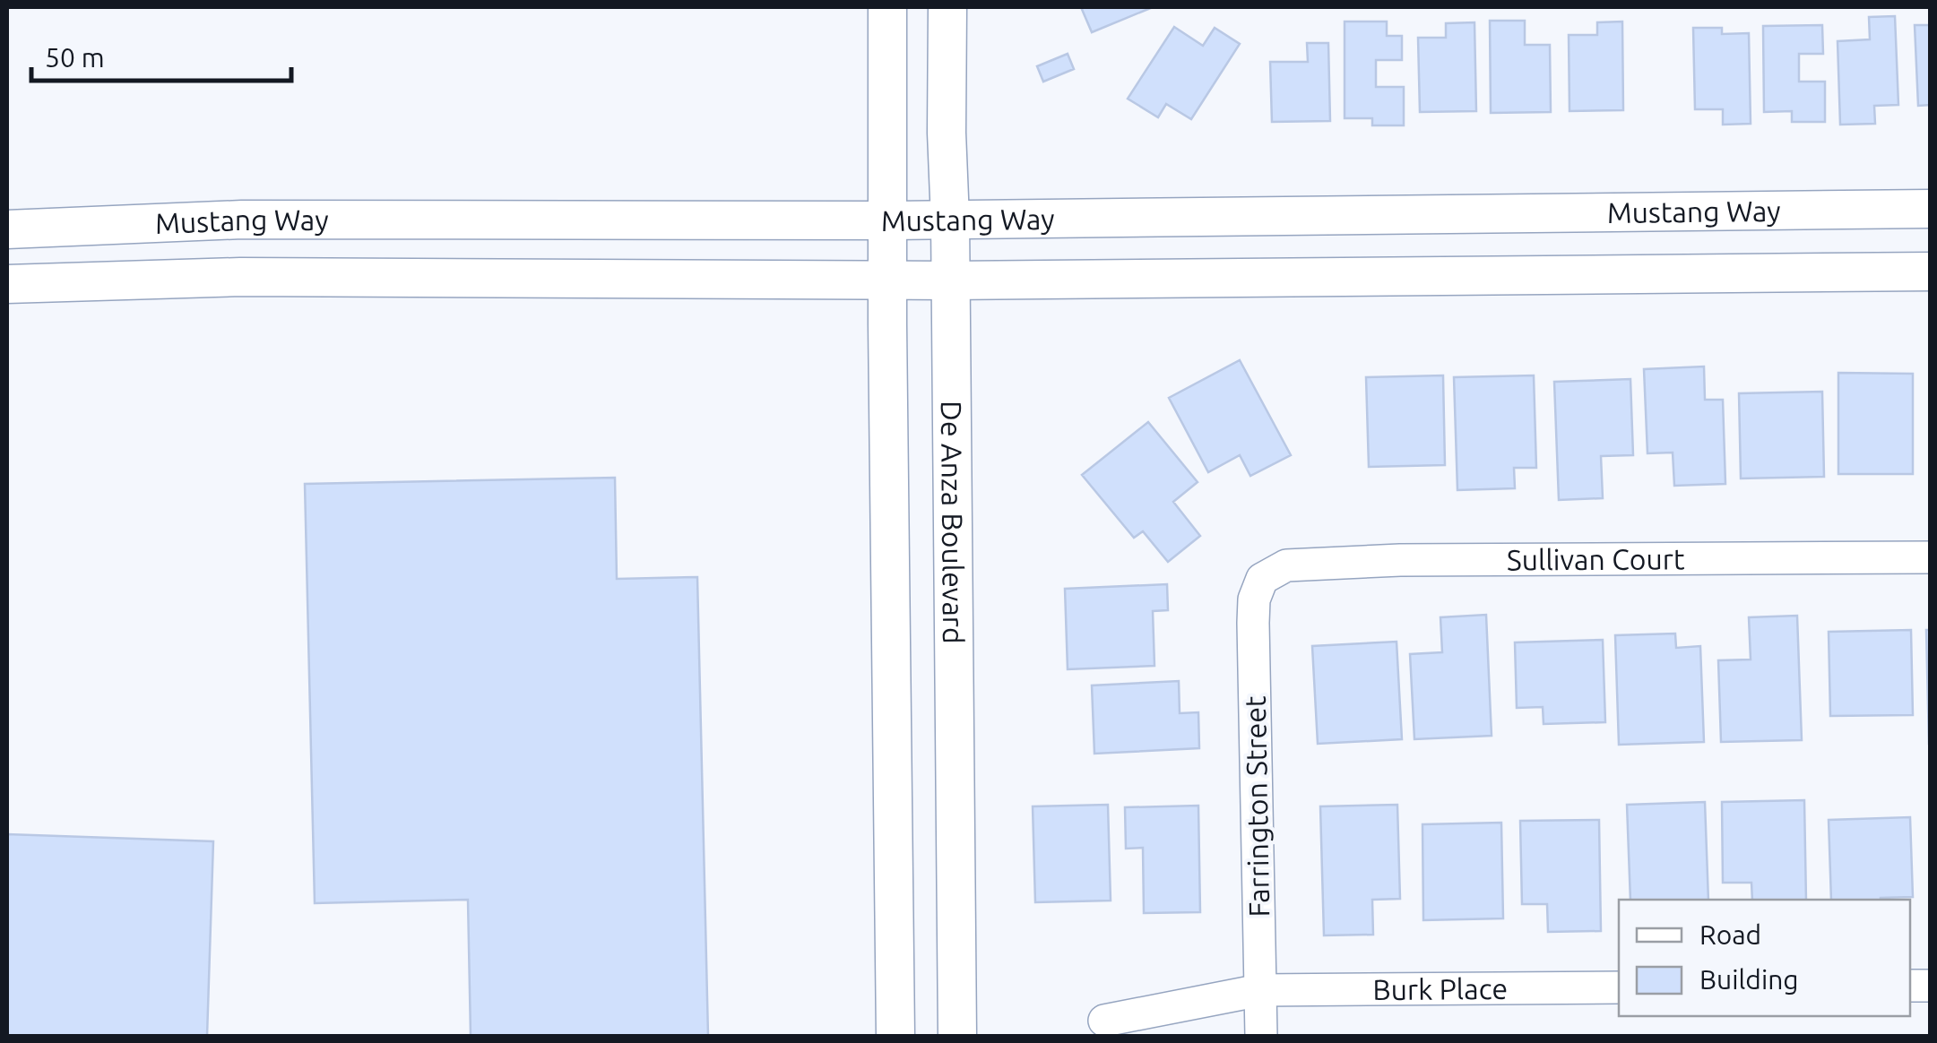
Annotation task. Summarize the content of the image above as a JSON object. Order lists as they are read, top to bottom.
{
  "streets": {
    "street": [
      "Mustang Way",
      "De Anza Boulevard",
      "Sullivan Court",
      "Farrington Street",
      "Burk Place"
    ]
  },
  "crossings": [
    ["Mustang Way", "De Anza Boulevard"],
    ["Sullivan Court", "Farrington Street"],
    ["Farrington Street", "Burk Place"]
  ],
  "legend": ["Road", "Building"],
  "scale_bar": "50 m"
}
